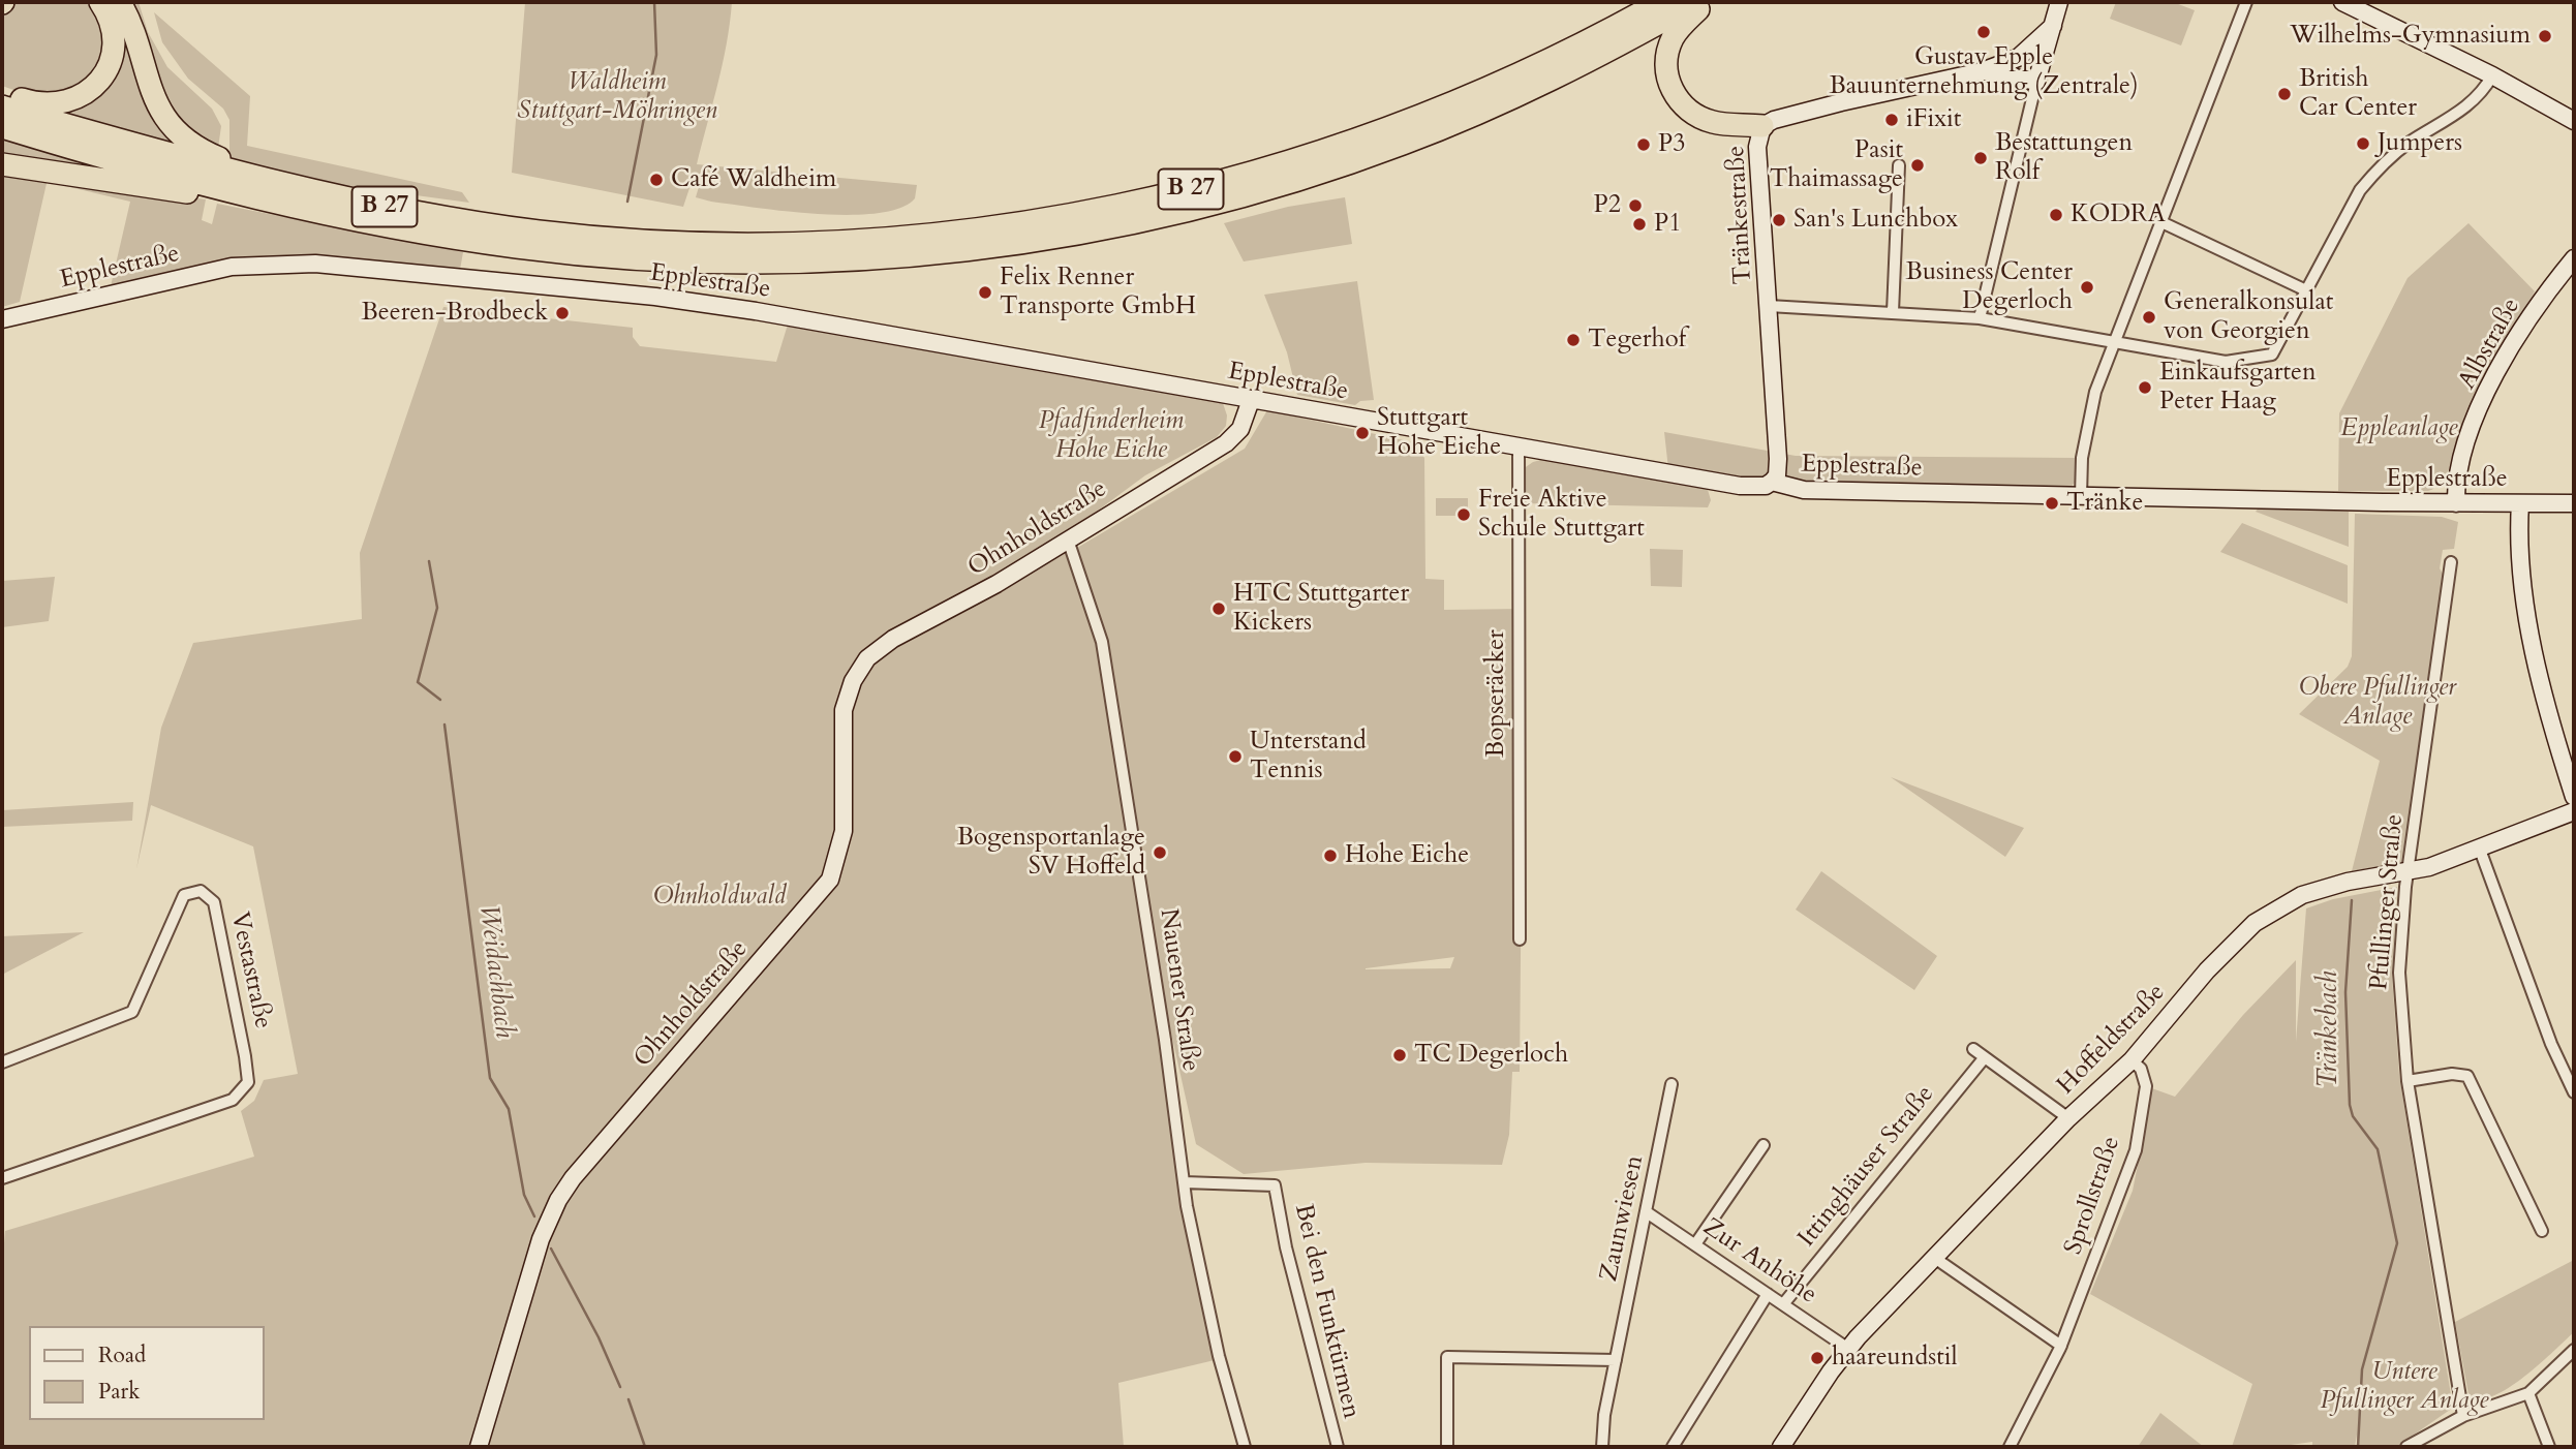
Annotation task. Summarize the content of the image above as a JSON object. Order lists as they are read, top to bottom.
{
  "streets": {
    "highway": ["B 27"],
    "main road": [
      "Tränkestraße",
      "Epplestraße",
      "Albstraße",
      "Ohnholdstraße",
      "Hoffeldstraße"
    ],
    "street": [
      "Bopseräcker",
      "Pfullinger Straße",
      "Vestastraße",
      "Nauener Straße",
      "Ittinghäuser Straße",
      "Sprollstraße",
      "Zaunwiesen",
      "Zur Anhöhe",
      "Bei den Funktürmen"
    ]
  },
  "crossings": [
    ["Tränkestraße", "Epplestraße"],
    ["Epplestraße", "Albstraße"],
    ["Epplestraße", "Ohnholdstraße"],
    ["Epplestraße", "Bopseräcker"],
    ["Ohnholdstraße", "Nauener Straße"],
    ["Pfullinger Straße", "Hoffeldstraße"],
    ["Nauener Straße", "Bei den Funktürmen"],
    ["Hoffeldstraße", "Sprollstraße"],
    ["Hoffeldstraße", "Zur Anhöhe"],
    ["Ittinghäuser Straße", "Zur Anhöhe"],
    ["Zaunwiesen", "Zur Anhöhe"]
  ],
  "water": ["Weidachbach", "Tränkebach"],
  "parks": [
    "Waldheim Stuttgart-Möhringen",
    "Pfadfinderheim Hohe Eiche",
    "Eppleanlage",
    "Obere Pfullinger Anlage",
    "Ohnholdwald",
    "Untere Pfullinger Anlage"
  ],
  "places": [
    "Gustav Epple Bauunternehmung (Zentrale)",
    "Wilhelms-Gymnasium",
    "British Car Center",
    "iFixit",
    "Jumpers",
    "P3",
    "Bestattungen Rolf",
    "Pasit Thaimassage",
    "Café Waldheim",
    "P2",
    "KODRA",
    "San's Lunchbox",
    "P1",
    "Business Center Degerloch",
    "Felix Renner Transporte GmbH",
    "Beeren-Brodbeck",
    "Generalkonsulat von Georgien",
    "Tegerhof",
    "Einkaufsgarten Peter Haag",
    "Stuttgart Hohe Eiche",
    "Tränke",
    "Freie Aktive Schule Stuttgart",
    "HTC Stuttgarter Kickers",
    "Unterstand Tennis",
    "Bogensportanlage SV Hoffeld",
    "Hohe Eiche",
    "TC Degerloch",
    "haareundstil"
  ],
  "legend": ["Road", "Park"]
}
